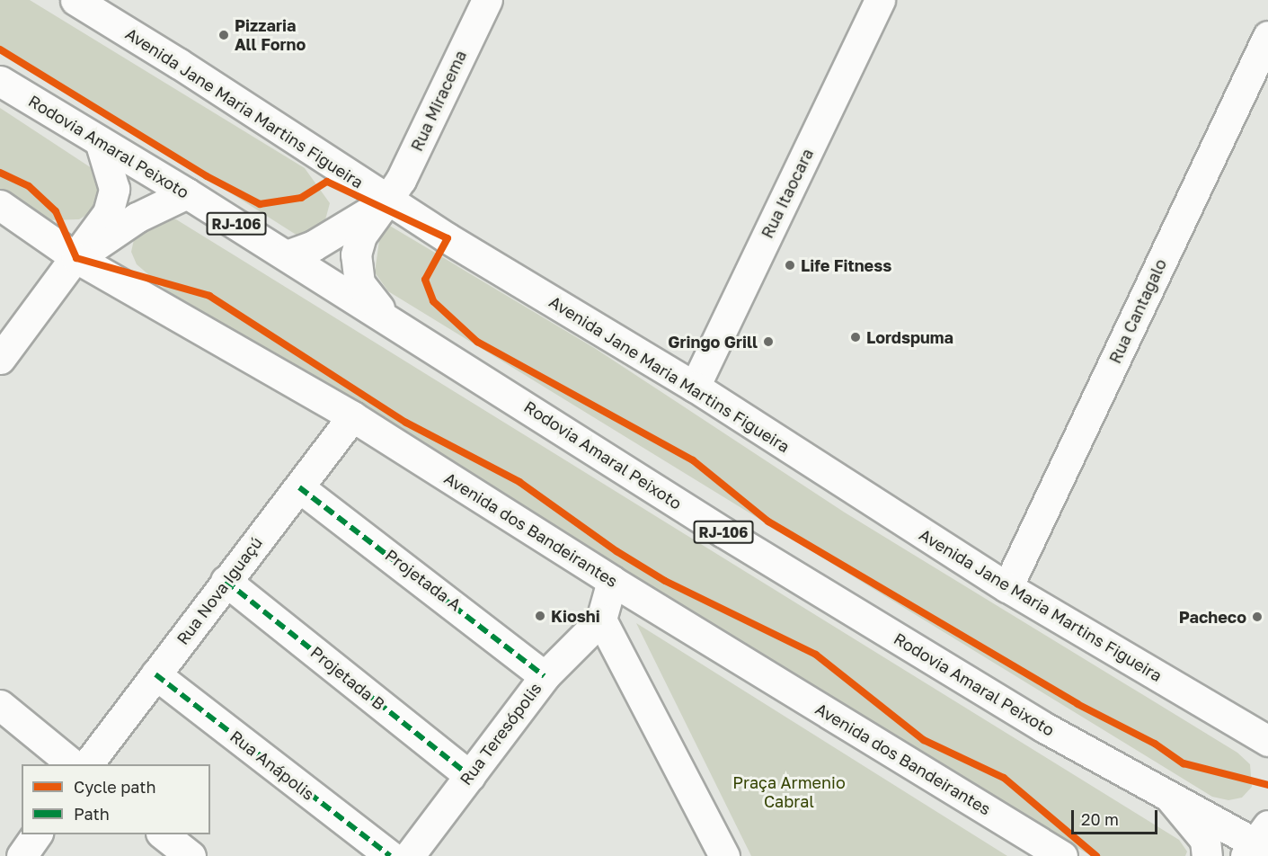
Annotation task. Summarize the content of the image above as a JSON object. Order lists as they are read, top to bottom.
{
  "streets": {
    "main road": [
      "Rua Miracema",
      "Avenida Jane Maria Martins Figueira",
      "Rodovia Amaral Peixoto",
      "Rua Itaocara",
      "RJ-106",
      "Rua Cantagalo",
      "Avenida dos Bandeirantes",
      "Projetada A",
      "Rua Nova Iguaçú",
      "Projetada B",
      "Rua Teresópolis",
      "Rua Anápolis"
    ]
  },
  "crossings": [
    ["Rua Miracema", "Avenida Jane Maria Martins Figueira"],
    ["Rua Miracema", "Rodovia Amaral Peixoto"],
    ["Avenida Jane Maria Martins Figueira", "Rua Itaocara"],
    ["Avenida Jane Maria Martins Figueira", "Rua Cantagalo"],
    ["Avenida dos Bandeirantes", "Rua Nova Iguaçú"],
    ["Projetada A", "Rua Nova Iguaçú"],
    ["Projetada A", "Rua Teresópolis"],
    ["Rua Nova Iguaçú", "Projetada B"],
    ["Rua Nova Iguaçú", "Rua Anápolis"],
    ["Projetada B", "Rua Teresópolis"]
  ],
  "parks": ["Praça Armenio Cabral"],
  "places": [
    "Pizzaria All Forno",
    "Life Fitness",
    "Lordspuma",
    "Gringo Grill",
    "Kioshi",
    "Pacheco"
  ],
  "legend": ["Cycle path", "Path"],
  "scale_bar": "20 m"
}
